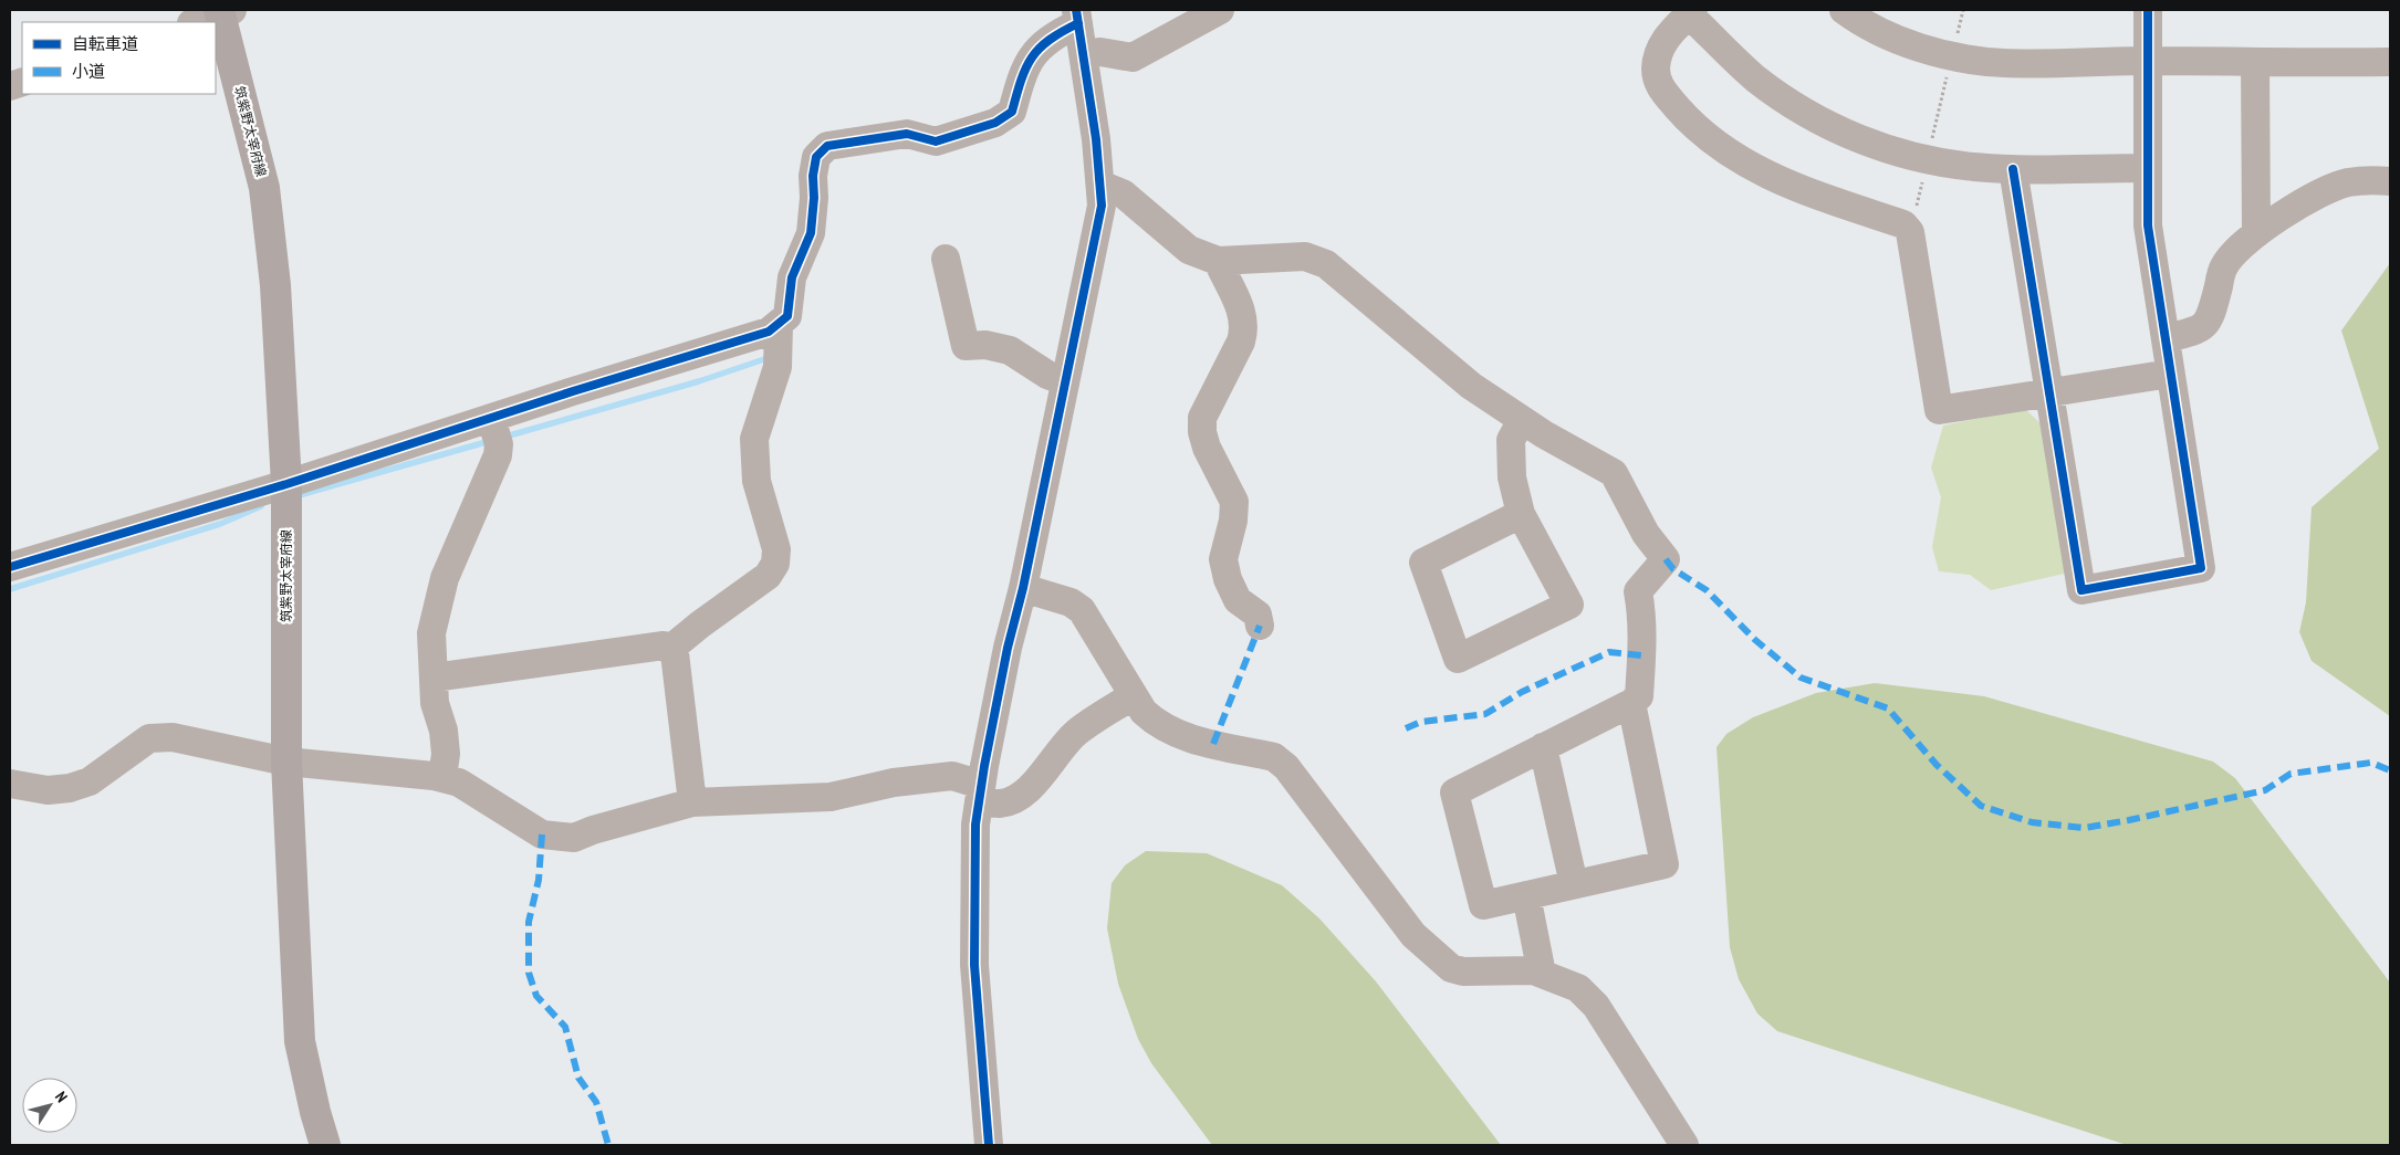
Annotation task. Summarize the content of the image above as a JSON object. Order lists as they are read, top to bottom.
{
  "streets": {
    "main road": ["筑紫野太宰府線"]
  },
  "legend": ["自転車道", "小道"],
  "north": "top right"
}
